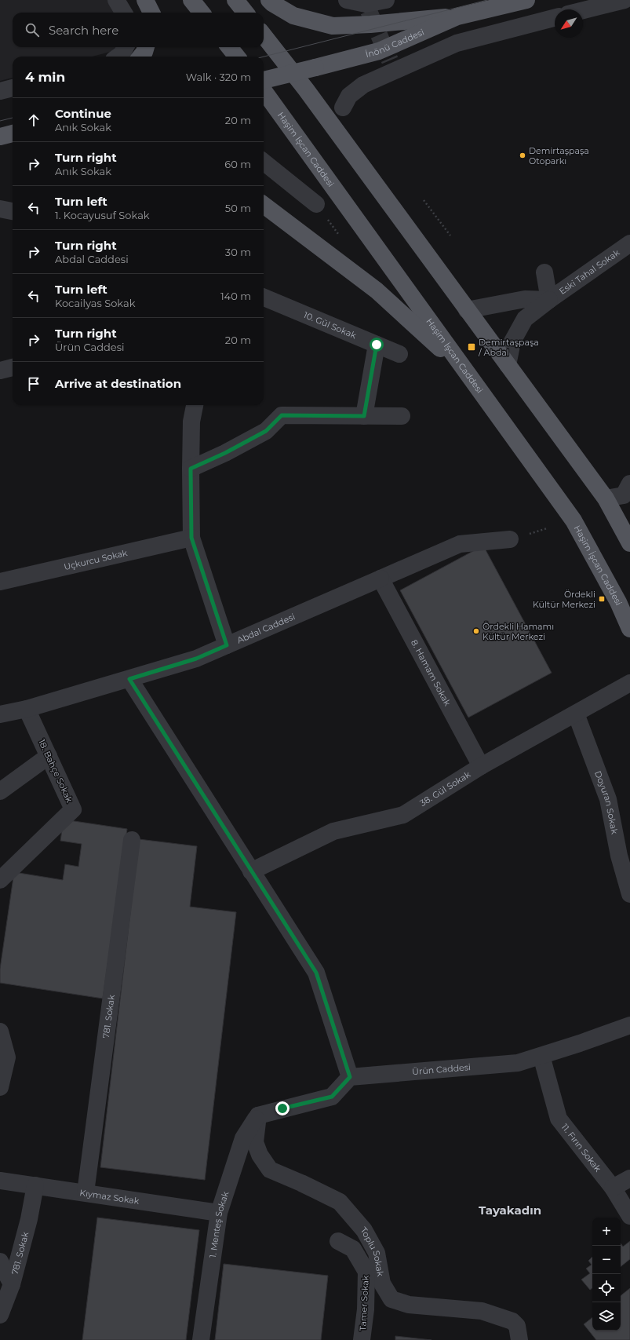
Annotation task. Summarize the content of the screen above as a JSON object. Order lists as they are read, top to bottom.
{
  "streets": {
    "main road": ["İnönü Caddesi", "Haşim İşcan Caddesi"],
    "street": [
      "Eski Tahal Sokak",
      "10. Gül Sokak",
      "Uçkurcu Sokak",
      "Abdal Caddesi",
      "8. Hamam Sokak",
      "18. Bahçe Sokak",
      "38. Gül Sokak",
      "Doyuran Sokak",
      "781. Sokak",
      "Ürün Caddesi",
      "11. Fırın Sokak",
      "Kıymaz Sokak",
      "1. Menteş Sokak",
      "Toplu Sokak",
      "Tamer Sokak"
    ]
  },
  "crossings": [
    ["Abdal Caddesi", "8. Hamam Sokak"],
    ["Abdal Caddesi", "18. Bahçe Sokak"],
    ["8. Hamam Sokak", "38. Gül Sokak"],
    ["38. Gül Sokak", "Doyuran Sokak"],
    ["781. Sokak", "Kıymaz Sokak"],
    ["Ürün Caddesi", "11. Fırın Sokak"],
    ["Kıymaz Sokak", "1. Menteş Sokak"],
    ["1. Menteş Sokak", "Toplu Sokak"]
  ],
  "districts": ["Tayakadın"],
  "places": {
    "other": ["Demirtaşpaşa Otoparkı", "Ördekli Hamamı Kültür Merkezi"],
    "transit": ["Demirtaşpaşa / Abdal", "Ördekli Kültür Merkezi"]
  },
  "north": "bottom left",
  "page": {
    "search": "Search here",
    "heading": ["4 min", "Walk · 320 m"],
    "list": [
      ["Continue", "Anık Sokak", "20 m"],
      ["Turn right", "Anık Sokak", "60 m"],
      ["Turn left", "1. Kocayusuf Sokak", "50 m"],
      ["Turn right", "Abdal Caddesi", "30 m"],
      ["Turn left", "Kocailyas Sokak", "140 m"],
      ["Turn right", "Ürün Caddesi", "20 m"],
      "Arrive at destination"
    ],
    "map_buttons": ["+", "−"]
  }
}
